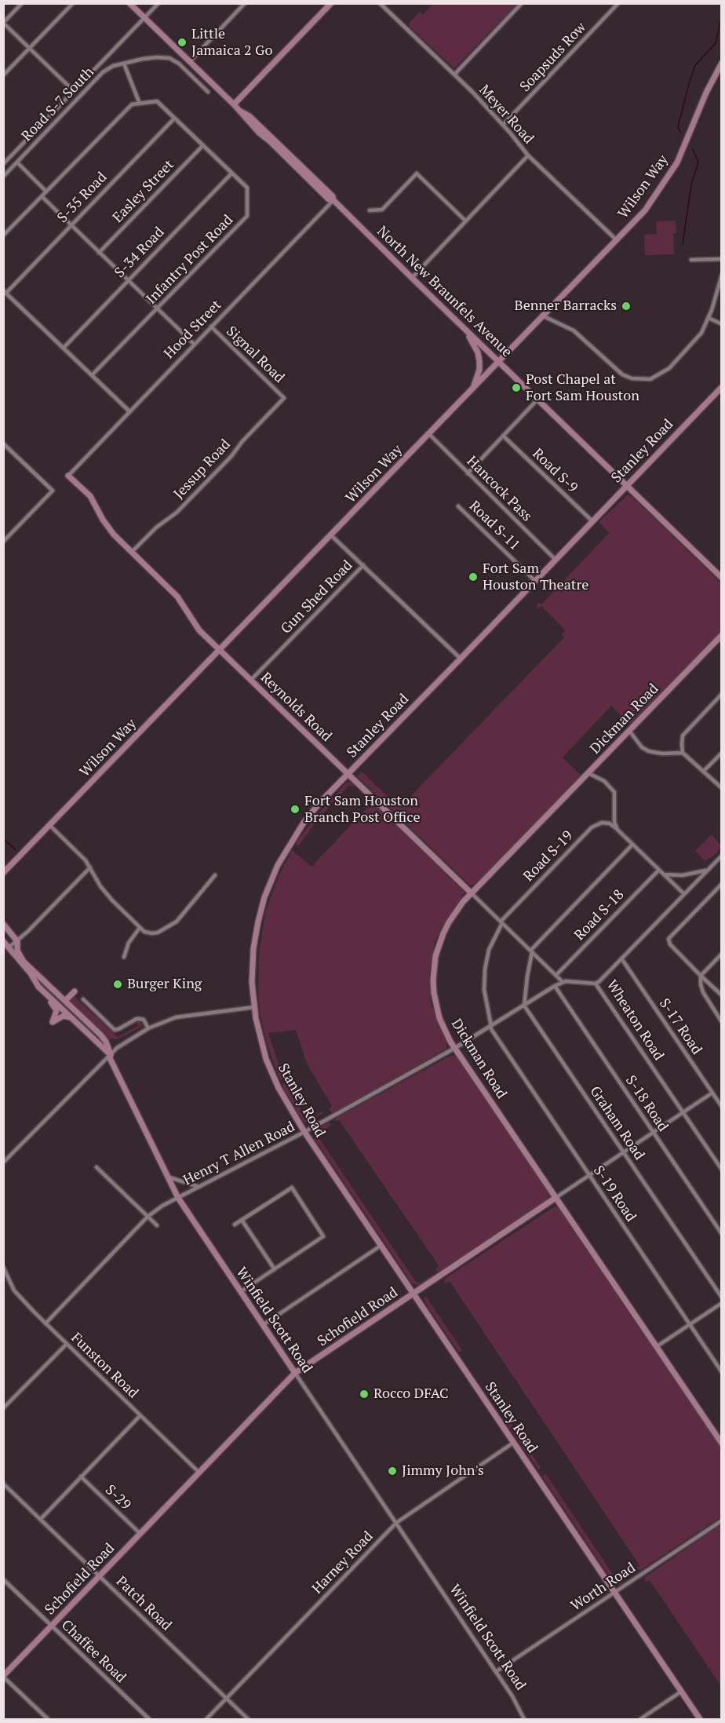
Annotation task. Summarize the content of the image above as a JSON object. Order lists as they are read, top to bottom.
{
  "streets": {
    "street": [
      "Soapsuds Row",
      "Road S-7 South",
      "Meyer Road",
      "Wilson Way",
      "Easley Street",
      "S-35 Road",
      "S-34 Road",
      "Infantry Post Road",
      "North New Braunfels Avenue",
      "Hood Street",
      "Signal Road",
      "Stanley Road",
      "Jessup Road",
      "Road S-9",
      "Hancock Pass",
      "Road S-11",
      "Gun Shed Road",
      "Reynolds Road",
      "Dickman Road",
      "Road S-19",
      "Road S-18",
      "Wheaton Road",
      "S-17 Road",
      "S-18 Road",
      "Graham Road",
      "Henry T Allen Road",
      "S-19 Road",
      "Schofield Road",
      "Winfield Scott Road",
      "Funston Road",
      "S-29",
      "Harney Road",
      "Worth Road",
      "Patch Road",
      "Chaffee Road"
    ]
  },
  "crossings": [
    ["Soapsuds Row", "Meyer Road"],
    ["Meyer Road", "Wilson Way"],
    ["Wilson Way", "North New Braunfels Avenue"],
    ["Wilson Way", "Hancock Pass"],
    ["Wilson Way", "Reynolds Road"],
    ["Easley Street", "Infantry Post Road"],
    ["S-35 Road", "Infantry Post Road"],
    ["S-34 Road", "Infantry Post Road"],
    ["North New Braunfels Avenue", "Hood Street"],
    ["North New Braunfels Avenue", "Stanley Road"],
    ["Hood Street", "Signal Road"],
    ["Hood Street", "Reynolds Road"],
    ["Signal Road", "Jessup Road"],
    ["Stanley Road", "Road S-9"],
    ["Stanley Road", "Hancock Pass"],
    ["Stanley Road", "Road S-11"],
    ["Stanley Road", "Gun Shed Road"],
    ["Stanley Road", "Reynolds Road"],
    ["Stanley Road", "Henry T Allen Road"],
    ["Stanley Road", "Schofield Road"],
    ["Stanley Road", "Harney Road"],
    ["Stanley Road", "Worth Road"],
    ["Jessup Road", "Reynolds Road"],
    ["Gun Shed Road", "Reynolds Road"],
    ["Reynolds Road", "Dickman Road"],
    ["Reynolds Road", "Road S-19"],
    ["Reynolds Road", "Road S-18"],
    ["Reynolds Road", "Henry T Allen Road"],
    ["Reynolds Road", "S-19 Road"],
    ["Dickman Road", "Henry T Allen Road"],
    ["Dickman Road", "Schofield Road"],
    ["Road S-19", "S-19 Road"],
    ["Wheaton Road", "S-17 Road"],
    ["Wheaton Road", "Henry T Allen Road"],
    ["Wheaton Road", "Schofield Road"],
    ["S-17 Road", "Schofield Road"],
    ["S-18 Road", "Henry T Allen Road"],
    ["S-18 Road", "Schofield Road"],
    ["Graham Road", "Henry T Allen Road"],
    ["Graham Road", "Schofield Road"],
    ["Henry T Allen Road", "S-19 Road"],
    ["Henry T Allen Road", "Winfield Scott Road"],
    ["Henry T Allen Road", "Funston Road"],
    ["S-19 Road", "Schofield Road"],
    ["Schofield Road", "Winfield Scott Road"],
    ["Schofield Road", "Funston Road"],
    ["Schofield Road", "S-29"],
    ["Schofield Road", "Patch Road"],
    ["Schofield Road", "Chaffee Road"],
    ["Winfield Scott Road", "Harney Road"],
    ["Winfield Scott Road", "Worth Road"],
    ["Harney Road", "Patch Road"]
  ],
  "places": [
    "Little Jamaica 2 Go",
    "Benner Barracks",
    "Post Chapel at Fort Sam Houston",
    "Fort Sam Houston Theatre",
    "Fort Sam Houston Branch Post Office",
    "Burger King",
    "Rocco DFAC",
    "Jimmy John's"
  ]
}
